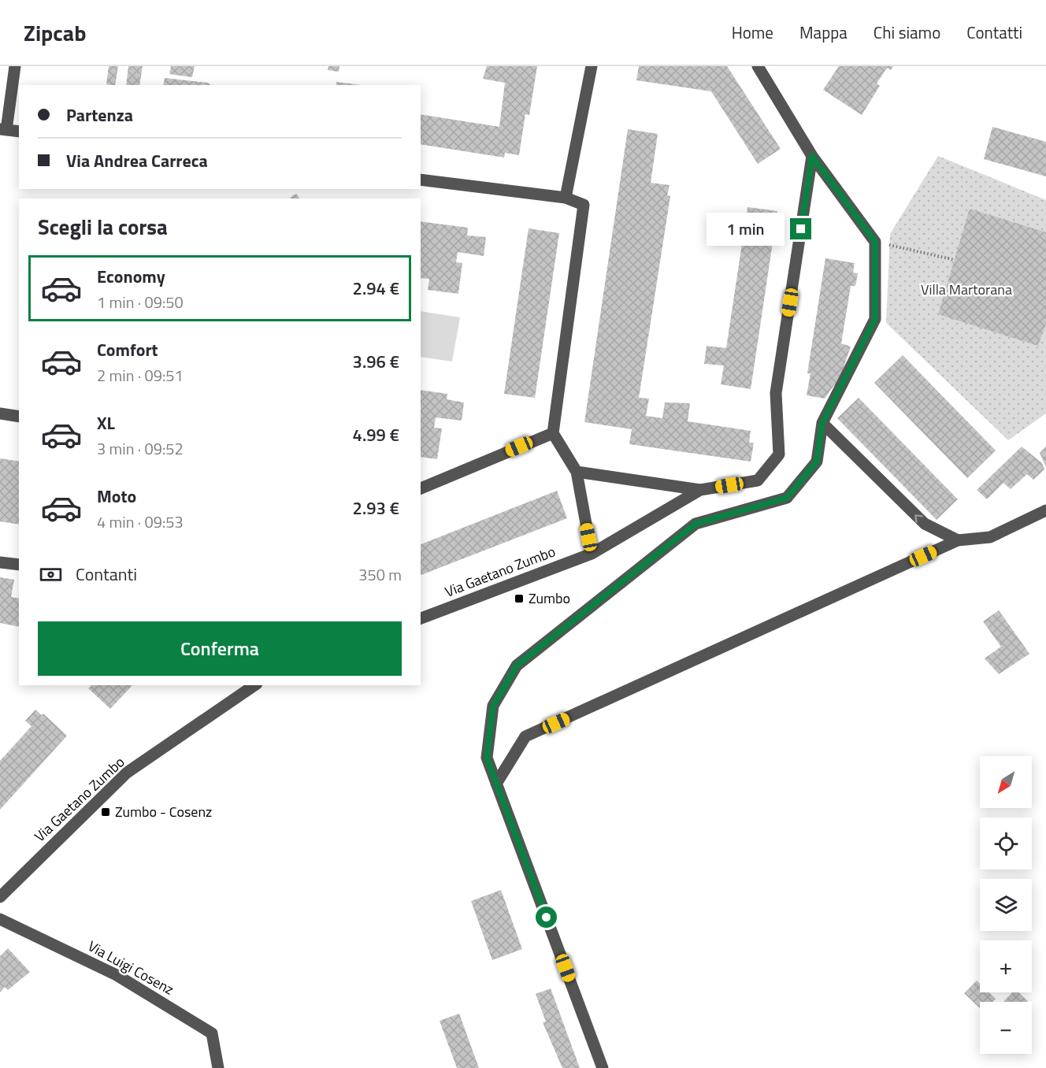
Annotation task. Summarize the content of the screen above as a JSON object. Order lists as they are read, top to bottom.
{
  "streets": {
    "street": ["Via Gaetano Zumbo", "Via Luigi Cosenz"]
  },
  "parks": ["Villa Martorana"],
  "places": {
    "transit": ["Zumbo", "Zumbo - Cosenz"]
  },
  "north": "bottom left",
  "page": {
    "header": "Zipcab",
    "nav": [
      "Home",
      "Mappa",
      "Chi siamo",
      "Contatti"
    ],
    "banner": ["Partenza", "Via Andrea Carreca"],
    "heading": "Scegli la corsa",
    "bubble": "1 min",
    "list": [
      {
        "name": "Economy",
        "note": "1 min · 09:50",
        "value": "2.94 €"
      },
      {
        "name": "Comfort",
        "note": "2 min · 09:51",
        "value": "3.96 €"
      },
      {
        "name": "XL",
        "note": "3 min · 09:52",
        "value": "4.99 €"
      },
      {
        "name": "Moto",
        "note": "4 min · 09:53",
        "value": "2.93 €"
      }
    ],
    "pay": ["Contanti", "350 m"],
    "buttons": "Conferma",
    "map_buttons": ["+", "−"]
  }
}
